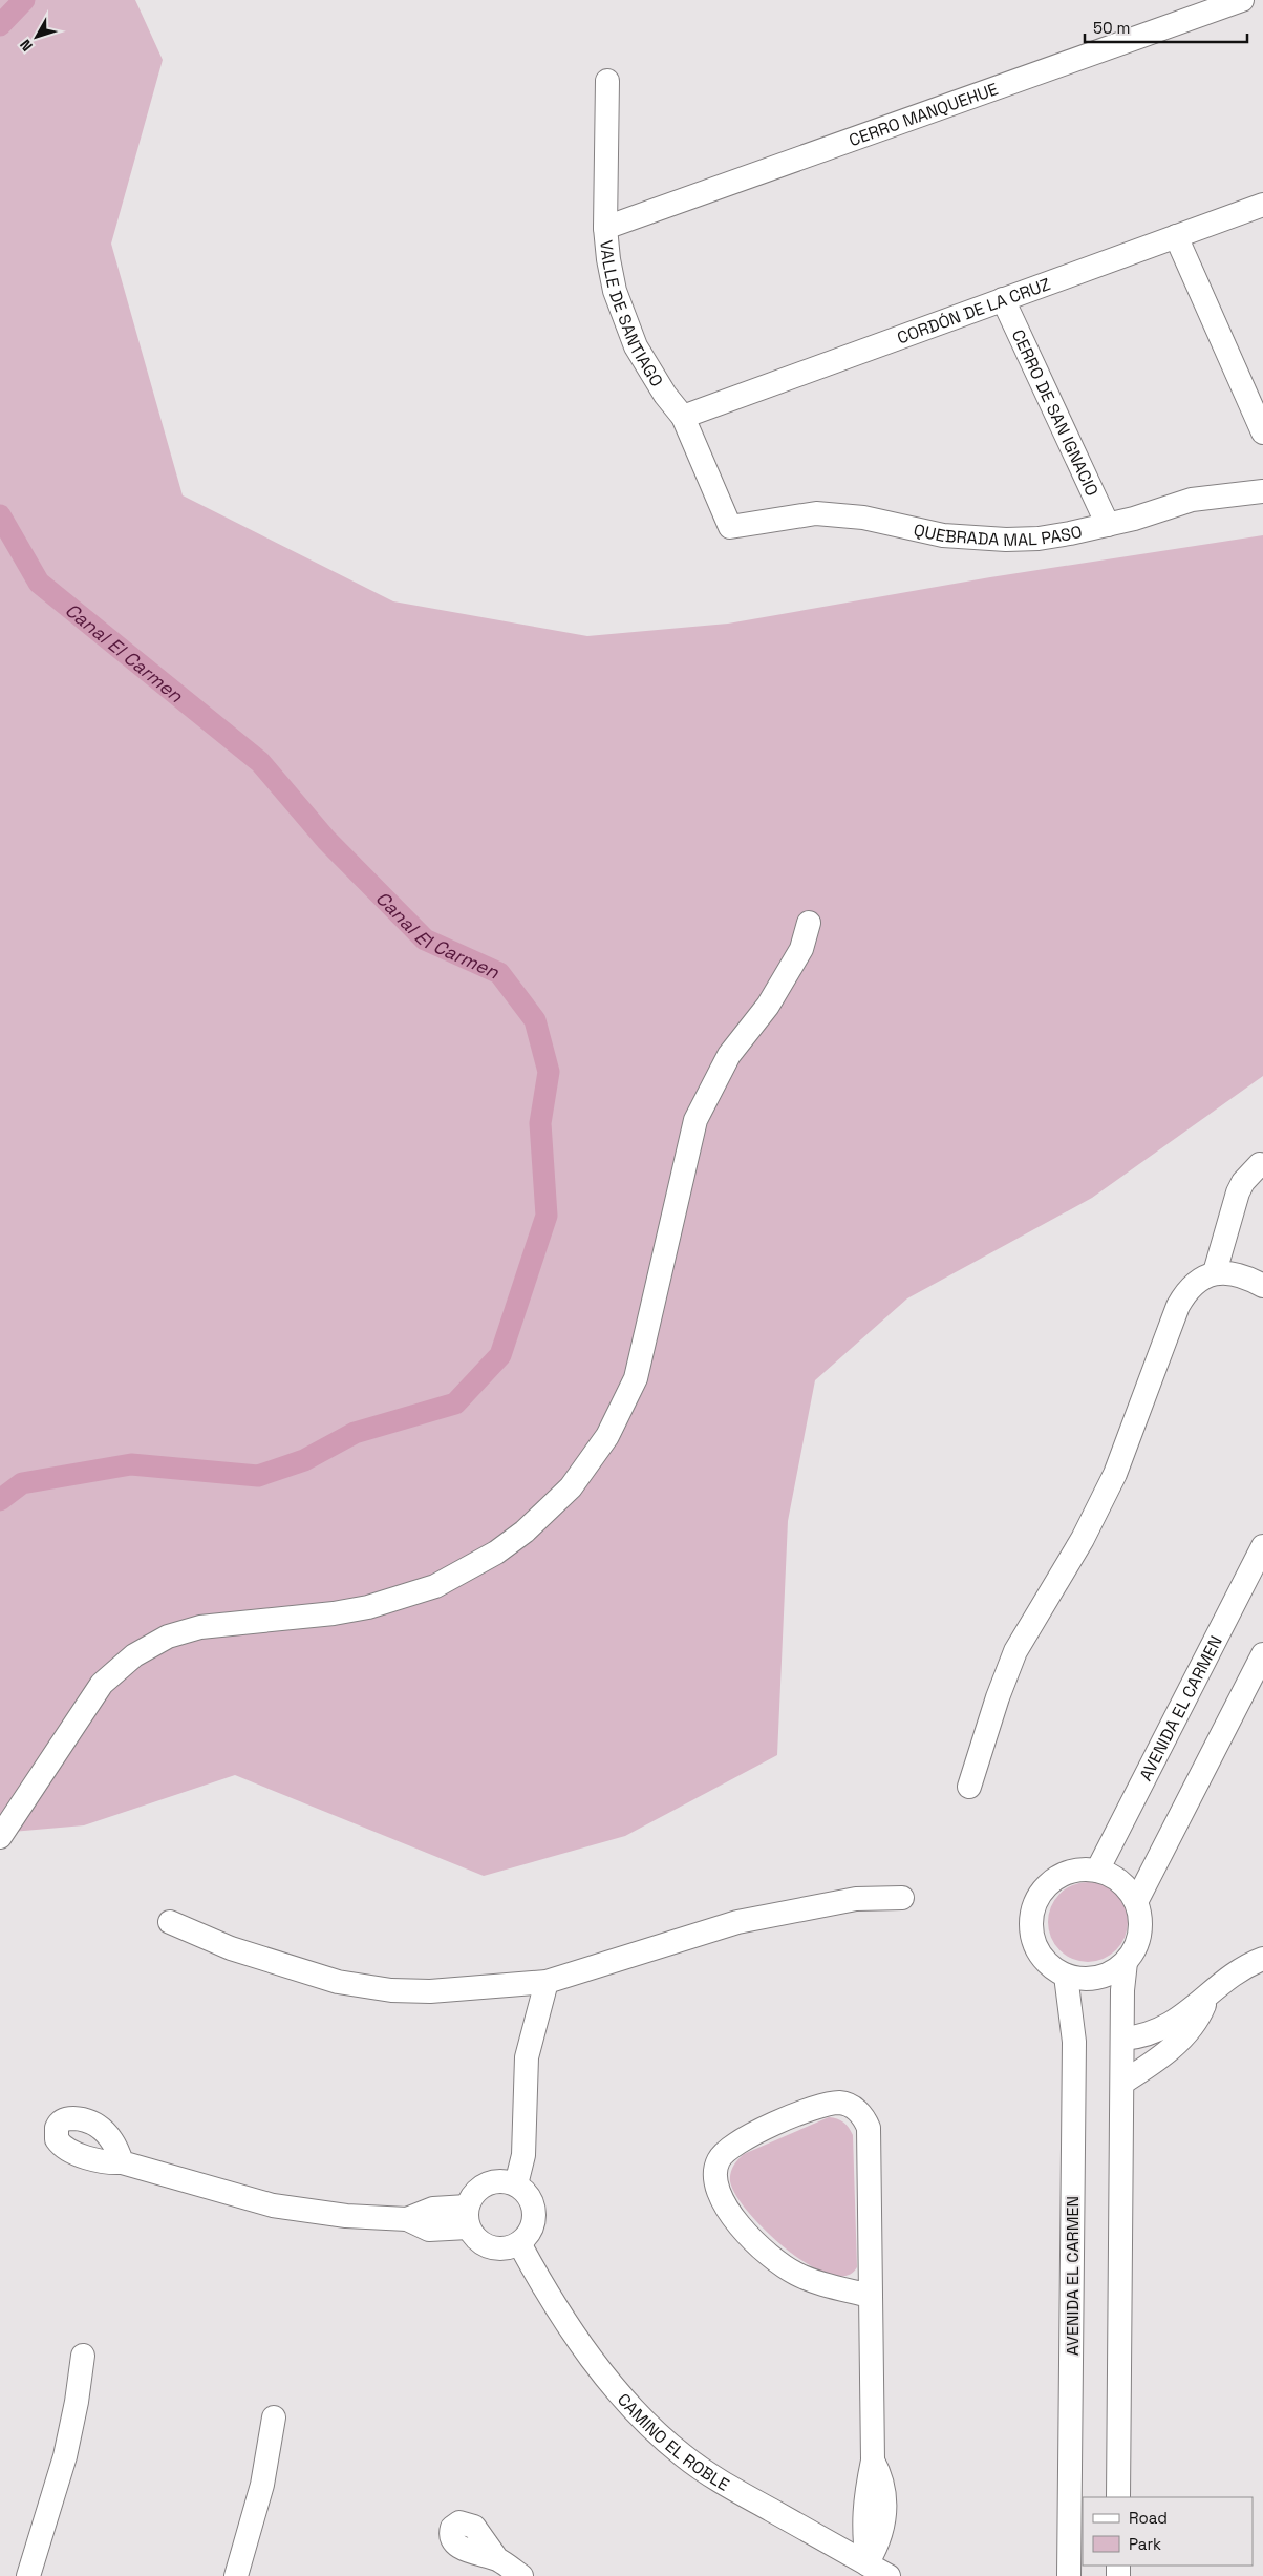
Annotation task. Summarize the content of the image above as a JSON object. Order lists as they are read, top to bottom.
{
  "streets": {
    "street": [
      "CERRO MANQUEHUE",
      "CORDÓN DE LA CRUZ",
      "VALLE DE SANTIAGO",
      "CERRO DE SAN IGNACIO",
      "QUEBRADA MAL PASO",
      "AVENIDA EL CARMEN",
      "CAMINO EL ROBLE"
    ]
  },
  "crossings": [
    ["CERRO MANQUEHUE", "VALLE DE SANTIAGO"],
    ["CORDÓN DE LA CRUZ", "VALLE DE SANTIAGO"],
    ["CORDÓN DE LA CRUZ", "CERRO DE SAN IGNACIO"],
    ["VALLE DE SANTIAGO", "QUEBRADA MAL PASO"],
    ["CERRO DE SAN IGNACIO", "QUEBRADA MAL PASO"]
  ],
  "water": ["Canal El Carmen"],
  "legend": ["Road", "Park"],
  "scale_bar": "50 m",
  "north": "bottom left"
}
